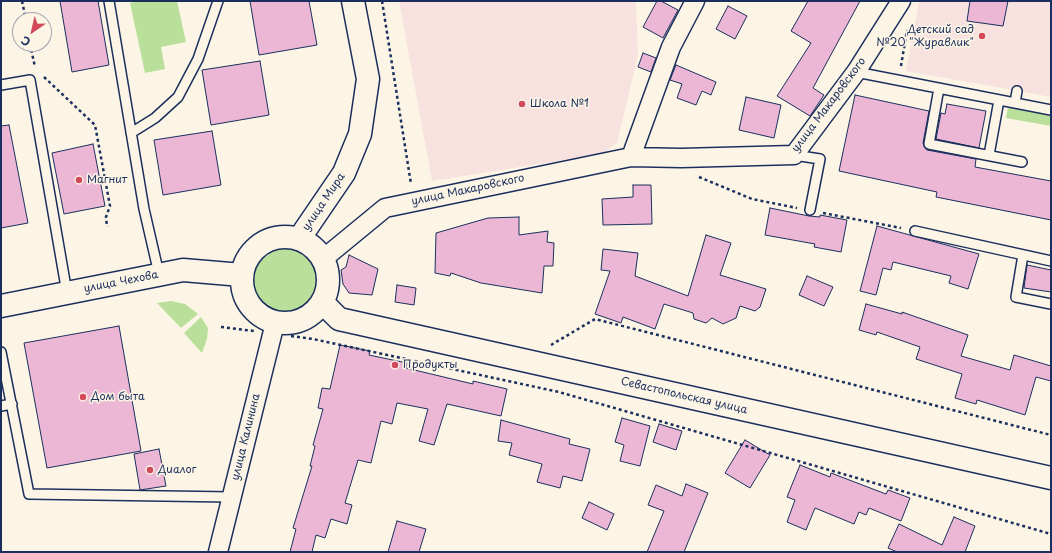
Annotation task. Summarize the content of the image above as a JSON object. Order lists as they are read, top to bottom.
{
  "streets": {
    "main road": ["улица Мира", "улица Чехова", "Севастопольская улица"],
    "street": ["улица Макаровского", "улица Калинина"]
  },
  "crossings": [
    ["улица Макаровского", "улица Мира"],
    ["улица Макаровского", "улица Чехова"],
    ["улица Макаровского", "Севастопольская улица"],
    ["улица Макаровского", "улица Калинина"],
    ["улица Мира", "улица Чехова"],
    ["улица Мира", "Севастопольская улица"],
    ["улица Мира", "улица Калинина"],
    ["улица Чехова", "Севастопольская улица"],
    ["улица Чехова", "улица Калинина"],
    ["Севастопольская улица", "улица Калинина"]
  ],
  "places": [
    "Детский сад №20 \"Журавлик\"",
    "Школа №1",
    "Магнит",
    "Продукты",
    "Дом быта",
    "Диалог"
  ],
  "north": "bottom left"
}
